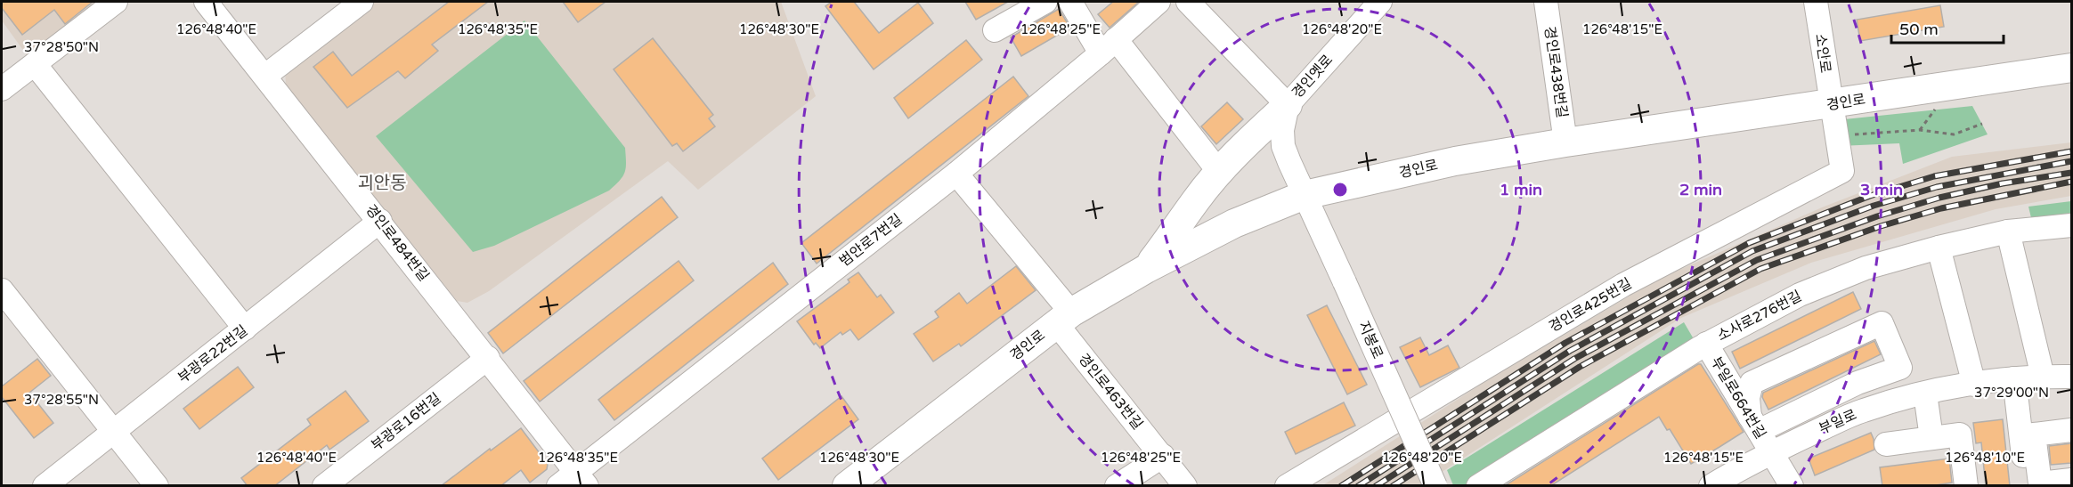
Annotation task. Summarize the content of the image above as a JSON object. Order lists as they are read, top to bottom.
{
  "streets": {
    "main road": ["경인로"],
    "street": [
      "소안로",
      "경인로438번길",
      "경인옛로",
      "범안로7번길",
      "경인로484번길",
      "경인로425번길",
      "소사로276번길",
      "지봉로",
      "부광로22번길",
      "경인로463번길",
      "부일로664번길",
      "부광로16번길",
      "부일로"
    ]
  },
  "crossings": [
    ["소안로", "경인로"],
    ["소안로", "경인로425번길"],
    ["경인로438번길", "경인로"],
    ["경인옛로", "경인로"],
    ["경인옛로", "지봉로"],
    ["경인로", "경인로425번길"],
    ["경인로", "지봉로"],
    ["경인로", "경인로463번길"],
    ["범안로7번길", "경인로484번길"],
    ["범안로7번길", "경인로463번길"],
    ["경인로484번길", "부광로22번길"],
    ["경인로484번길", "부광로16번길"],
    ["소사로276번길", "부일로664번길"],
    ["부일로664번길", "부일로"]
  ],
  "districts": ["괴안동"],
  "scale_bar": "50 m",
  "coordinates": [
    "126°48'40\"E",
    "126°48'35\"E",
    "126°48'30\"E",
    "126°48'25\"E",
    "126°48'20\"E",
    "126°48'15\"E",
    "37°28'50\"N",
    "37°29'00\"N",
    "37°28'55\"N",
    "126°48'10\"E"
  ],
  "rings": ["1 min", "2 min", "3 min"]
}
